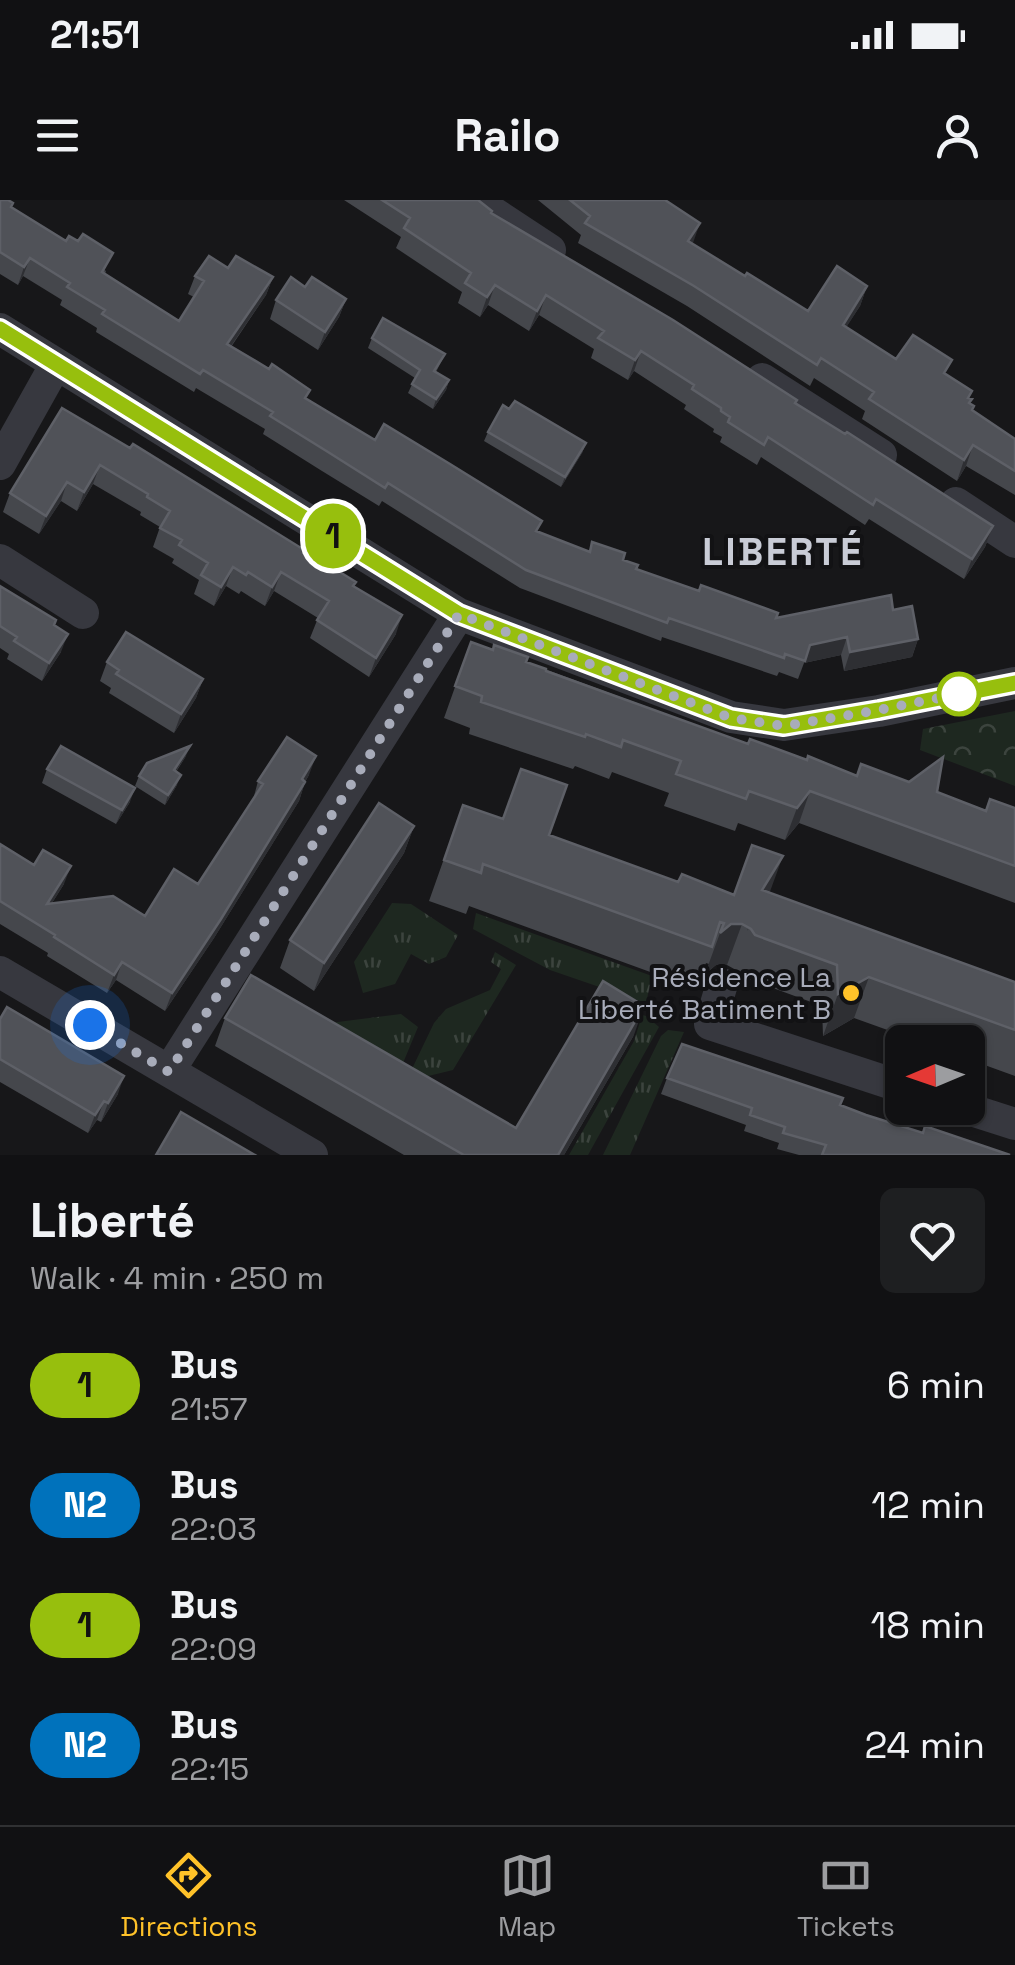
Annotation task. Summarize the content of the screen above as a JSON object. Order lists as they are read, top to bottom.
{
  "districts": ["LIBERTÉ"],
  "places": ["Résidence La Liberté Batiment B"],
  "lines": ["bus line 1"],
  "north": "left",
  "page": {
    "status": "21:51",
    "header": "Railo",
    "on_map": "1",
    "heading": ["Liberté", "Walk · 4 min · 250 m"],
    "list": [
      {
        "mark": "1",
        "name": "Bus",
        "note": "21:57",
        "value": "6 min"
      },
      {
        "mark": "N2",
        "name": "Bus",
        "note": "22:03",
        "value": "12 min"
      },
      {
        "mark": "1",
        "name": "Bus",
        "note": "22:09",
        "value": "18 min"
      },
      {
        "mark": "N2",
        "name": "Bus",
        "note": "22:15",
        "value": "24 min"
      }
    ],
    "tabs": ["Directions", "Map", "Tickets"]
  }
}
